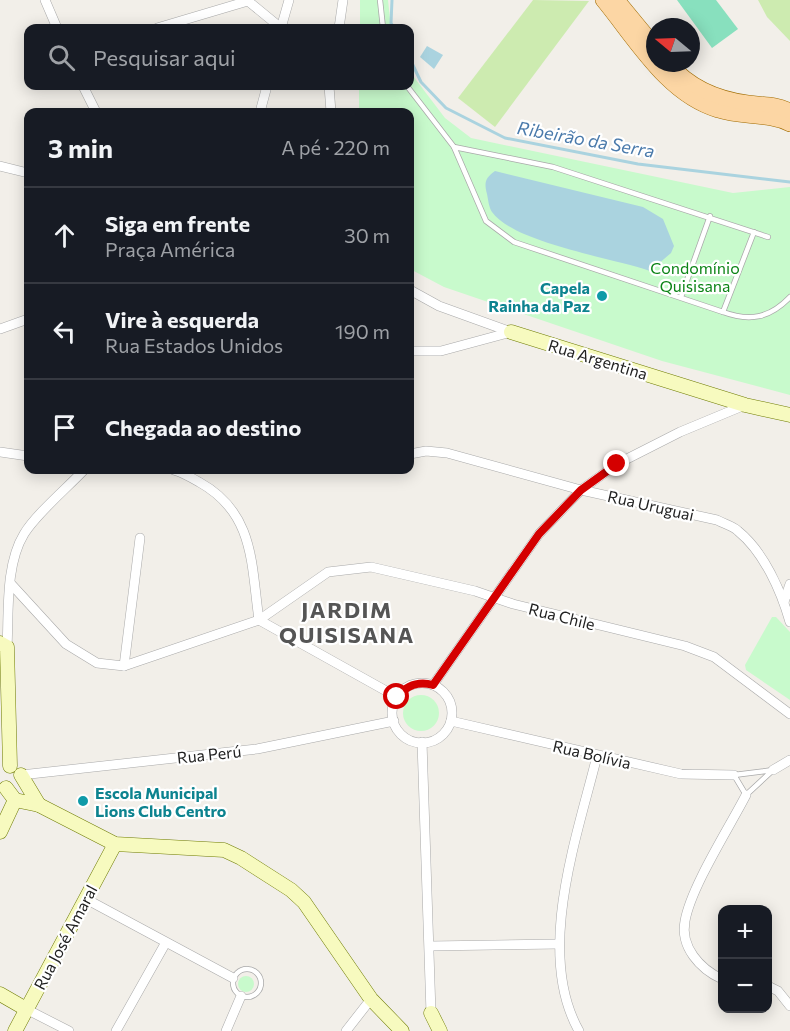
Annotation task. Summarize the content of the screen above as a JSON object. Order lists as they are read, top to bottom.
{
  "streets": {
    "street": [
      "Rua Argentina",
      "Rua Uruguai",
      "Rua Chile",
      "Rua Perú",
      "Rua Bolívia",
      "Rua José Amaral"
    ]
  },
  "crossings": [
    ["Rua Perú", "Rua Bolívia"]
  ],
  "districts": ["JARDIM QUISISANA"],
  "water": ["Ribeirão da Serra"],
  "parks": ["Condomínio Quisisana"],
  "places": ["Capela Rainha da Paz", "Escola Municipal Lions Club Centro"],
  "north": "left",
  "page": {
    "search": "Pesquisar aqui",
    "heading": ["3 min", "A pé · 220 m"],
    "list": [
      ["Siga em frente", "Praça América", "30 m"],
      ["Vire à esquerda", "Rua Estados Unidos", "190 m"],
      "Chegada ao destino"
    ],
    "map_buttons": ["+", "−"]
  }
}
